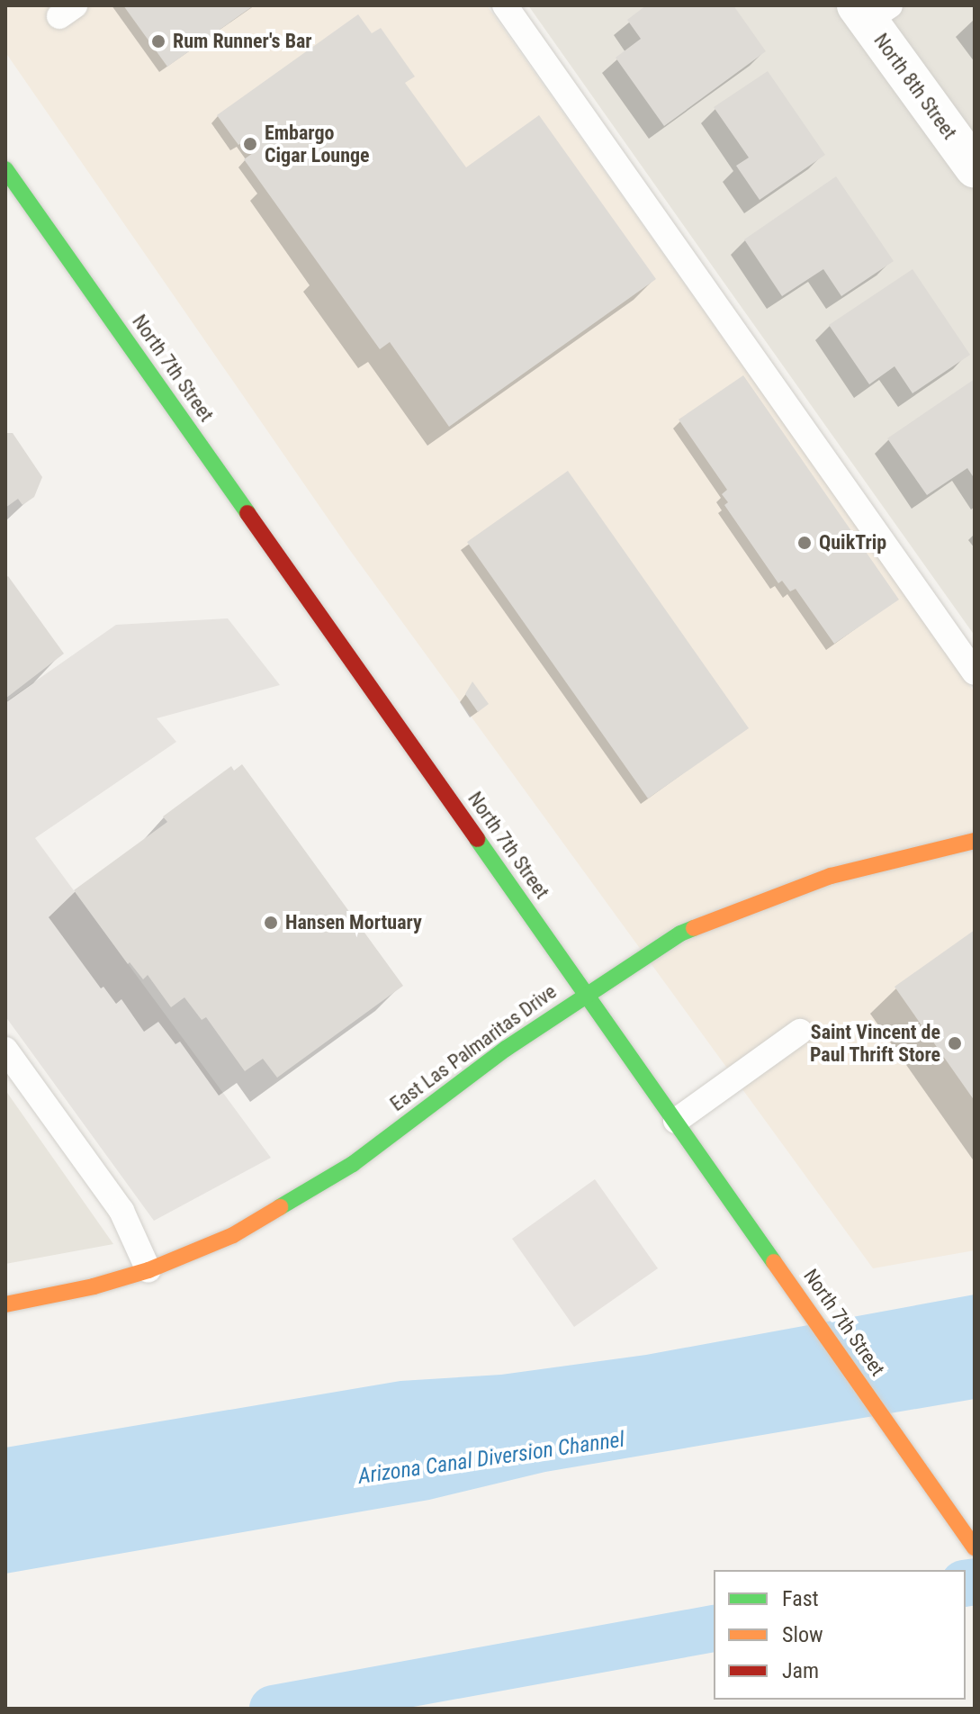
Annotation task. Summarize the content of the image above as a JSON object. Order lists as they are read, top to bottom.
{
  "streets": {
    "main road": ["North 7th Street", "East Las Palmaritas Drive"],
    "street": ["North 8th Street"]
  },
  "crossings": [
    ["North 7th Street", "East Las Palmaritas Drive"]
  ],
  "water": ["Arizona Canal Diversion Channel"],
  "places": [
    "Rum Runner's Bar",
    "Embargo Cigar Lounge",
    "QuikTrip",
    "Hansen Mortuary",
    "Saint Vincent de Paul Thrift Store"
  ],
  "legend": ["Fast", "Slow", "Jam"]
}
